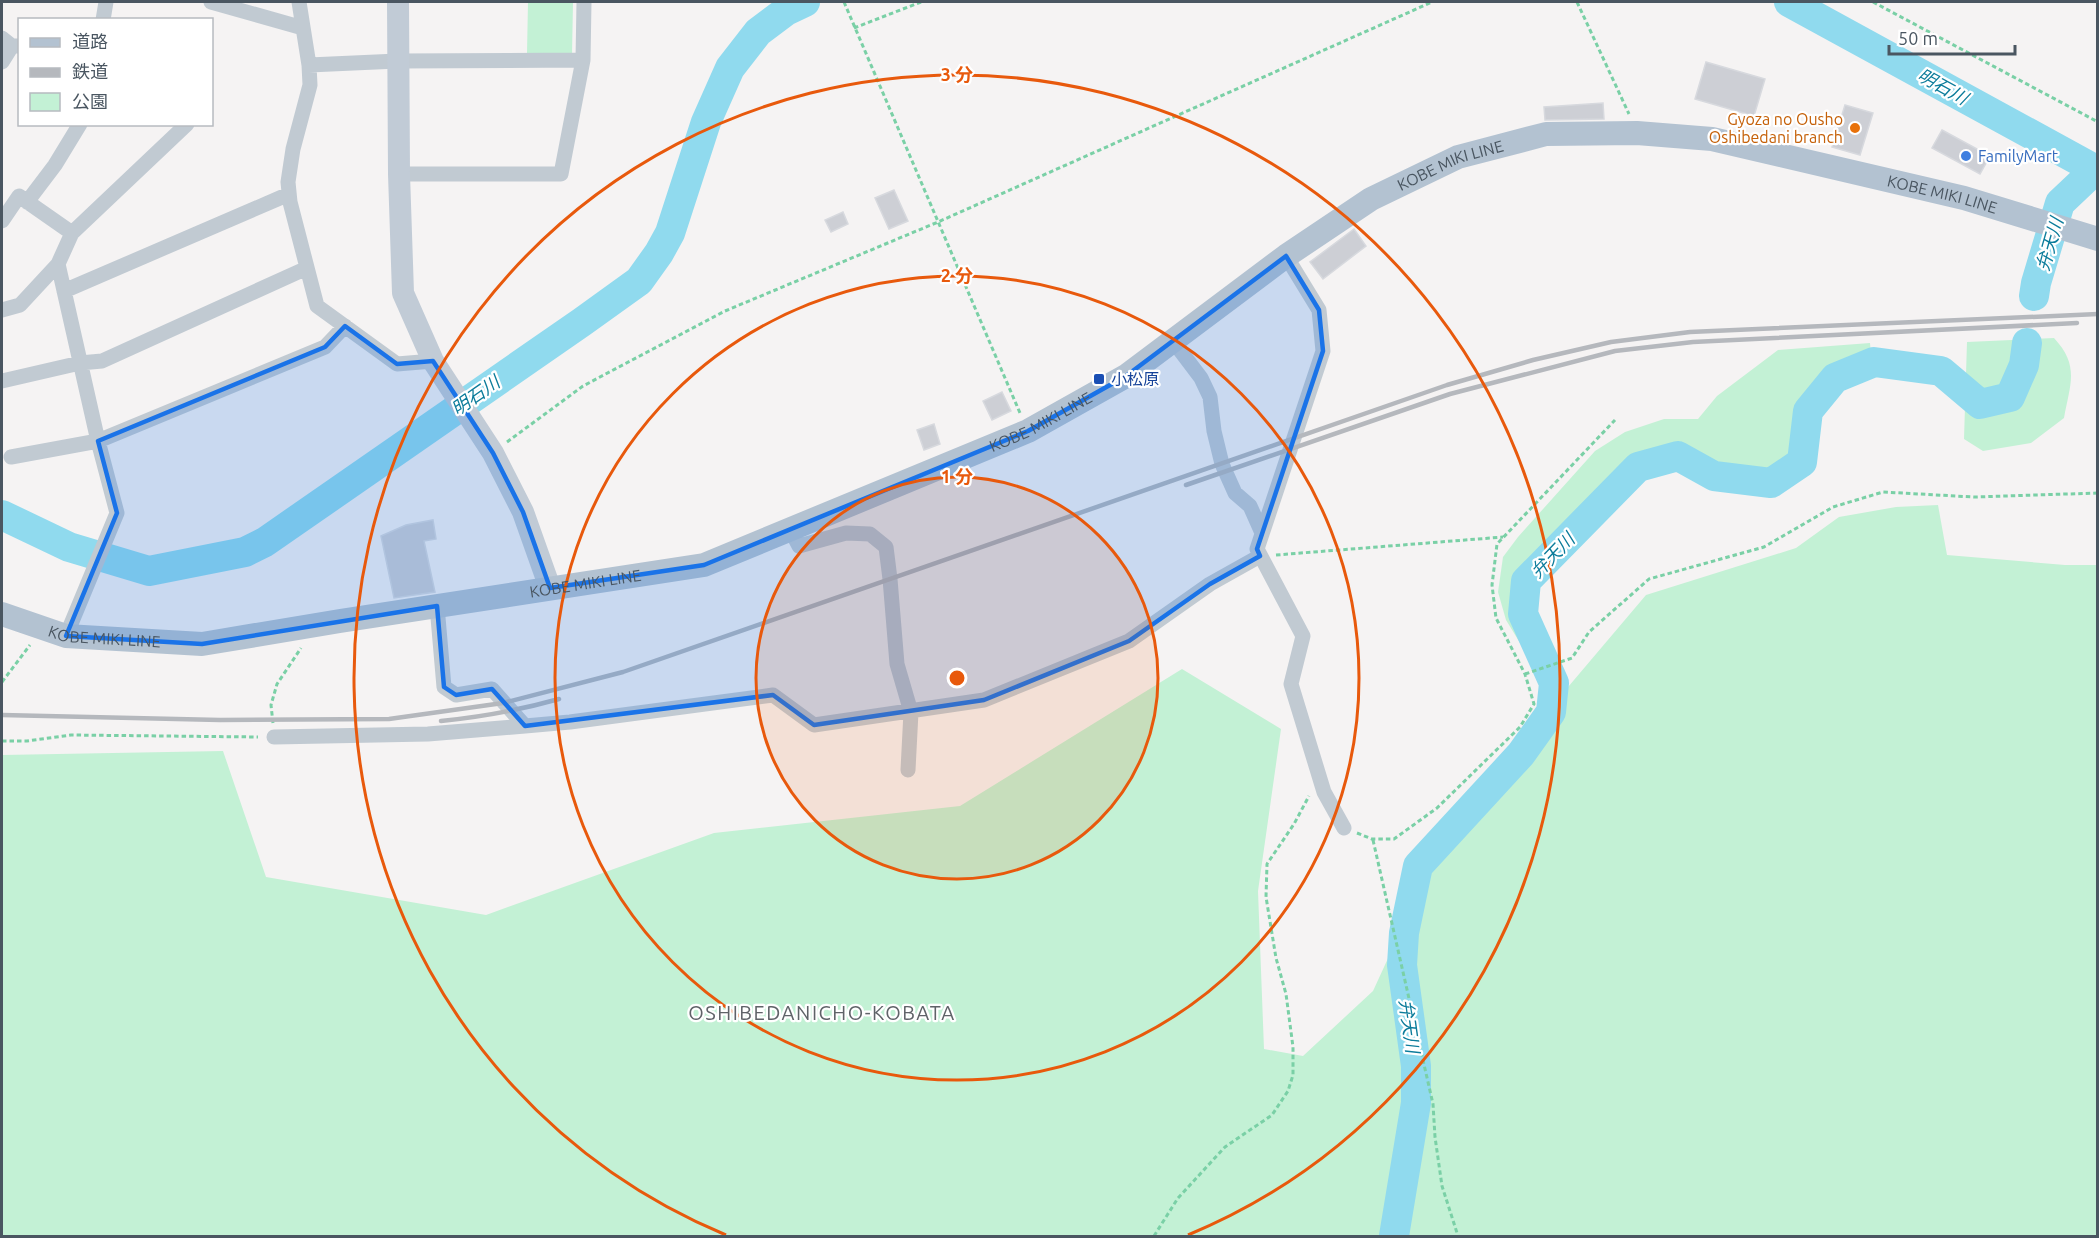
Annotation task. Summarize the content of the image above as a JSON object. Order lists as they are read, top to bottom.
{
  "streets": {
    "main road": ["KOBE MIKI LINE"]
  },
  "districts": ["OSHIBEDANICHO-KOBATA"],
  "water": ["明石川", "弁天川"],
  "places": {
    "other": ["Gyoza no Ousho Oshibedani branch", "FamilyMart"],
    "transit": ["小松原"]
  },
  "legend": ["道路", "鉄道", "公園"],
  "scale_bar": "50 m",
  "rings": ["3 分", "2 分", "1 分"]
}
